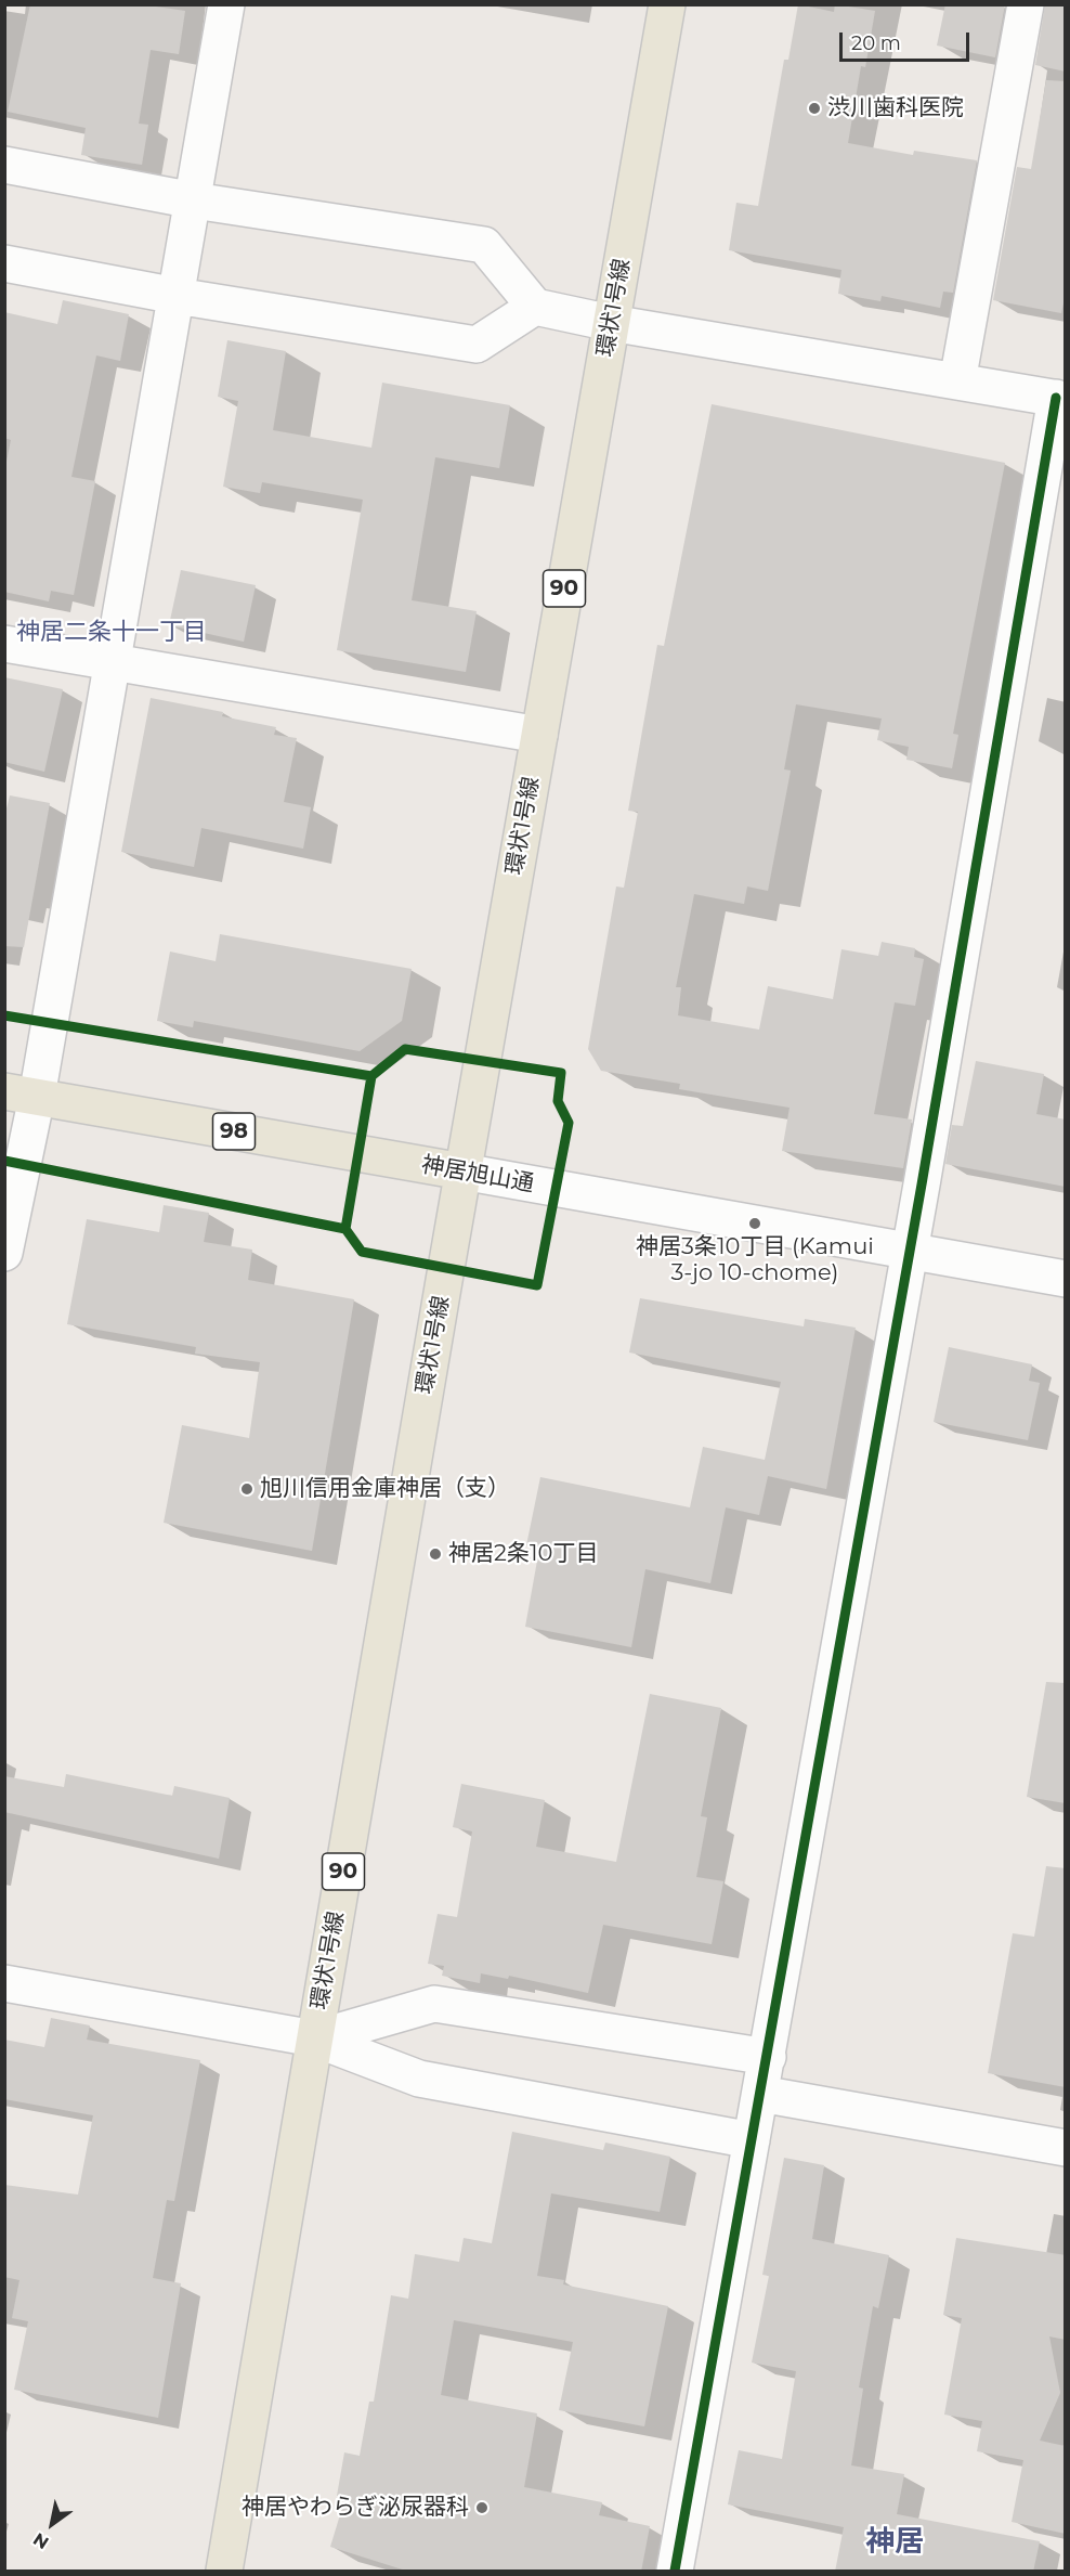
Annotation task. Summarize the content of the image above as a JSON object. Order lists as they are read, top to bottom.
{
  "streets": {
    "main road": [
      "環状1号線",
      "90",
      "98",
      "神居旭山通"
    ]
  },
  "crossings": [
    ["環状1号線", "神居旭山通"]
  ],
  "districts": ["神居二条十一丁目", "神居"],
  "places": [
    "渋川歯科医院",
    "神居3条10丁目 (Kamui 3-jo 10-chome)",
    "旭川信用金庫神居（支）",
    "神居2条10丁目",
    "神居やわらぎ泌尿器科"
  ],
  "scale_bar": "20 m",
  "north": "bottom left"
}
